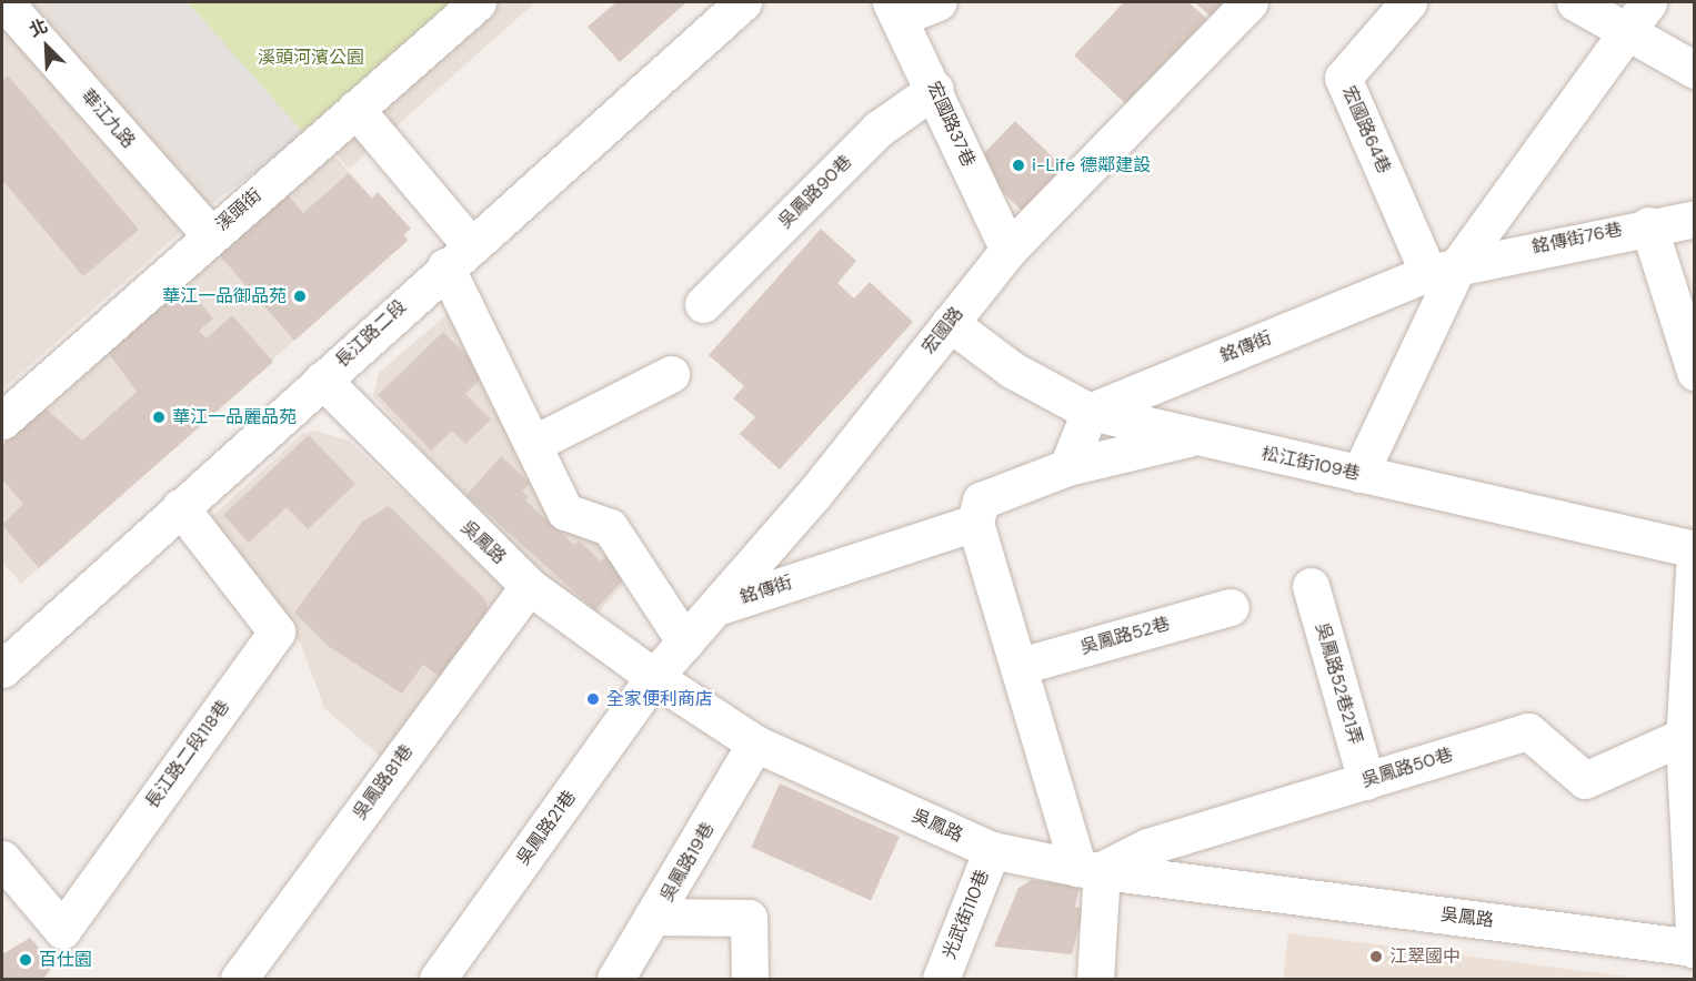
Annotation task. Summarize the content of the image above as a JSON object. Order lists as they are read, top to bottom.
{
  "streets": {
    "street": [
      "華江九路",
      "宏國路37巷",
      "宏國路64巷",
      "吳鳳路90巷",
      "溪頭街",
      "銘傳街76巷",
      "宏國路",
      "長江路二段",
      "銘傳街",
      "松江街109巷",
      "吳鳳路",
      "吳鳳路52巷",
      "吳鳳路52巷21弄",
      "長江路二段118巷",
      "吳鳳路50巷",
      "吳鳳路81巷",
      "吳鳳路21巷",
      "吳鳳路19巷",
      "光武街110巷"
    ]
  },
  "crossings": [
    ["華江九路", "溪頭街"],
    ["宏國路37巷", "吳鳳路90巷"],
    ["宏國路37巷", "宏國路"],
    ["宏國路64巷", "銘傳街76巷"],
    ["宏國路64巷", "銘傳街"],
    ["銘傳街76巷", "銘傳街"],
    ["宏國路", "銘傳街"],
    ["宏國路", "松江街109巷"],
    ["宏國路", "吳鳳路"],
    ["宏國路", "吳鳳路21巷"],
    ["長江路二段", "吳鳳路"],
    ["長江路二段", "長江路二段118巷"],
    ["銘傳街", "松江街109巷"],
    ["吳鳳路", "吳鳳路50巷"],
    ["吳鳳路", "吳鳳路81巷"],
    ["吳鳳路", "吳鳳路21巷"],
    ["吳鳳路", "吳鳳路19巷"],
    ["吳鳳路", "光武街110巷"],
    ["吳鳳路52巷21弄", "吳鳳路50巷"]
  ],
  "parks": ["溪頭河濱公園"],
  "places": [
    "i-Life 德鄰建設",
    "華江一品御品苑",
    "華江一品麗品苑",
    "全家便利商店",
    "江翠國中",
    "百仕園"
  ],
  "north": "top left"
}
